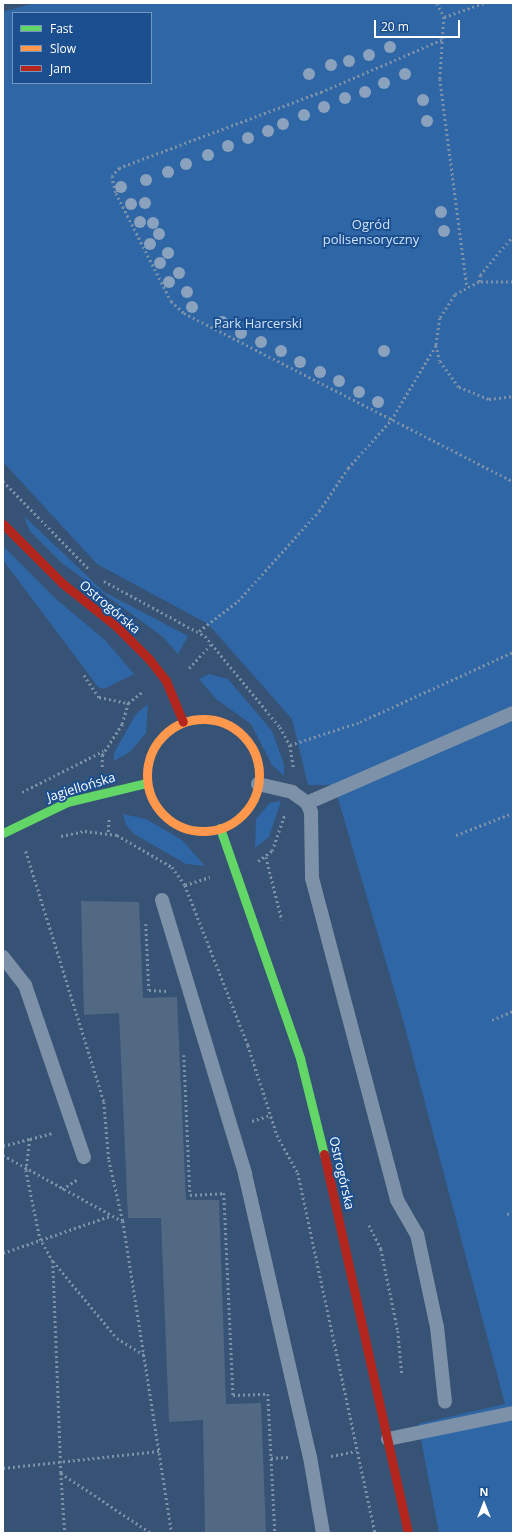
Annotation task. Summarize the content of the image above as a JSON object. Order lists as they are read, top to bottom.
{
  "streets": {
    "street": ["Ostrogórska", "Jagiellońska"]
  },
  "crossings": [
    ["Ostrogórska", "Jagiellońska"]
  ],
  "parks": ["Ogród polisensoryczny", "Park Harcerski"],
  "legend": ["Fast", "Slow", "Jam"],
  "scale_bar": "20 m",
  "north": "top"
}
